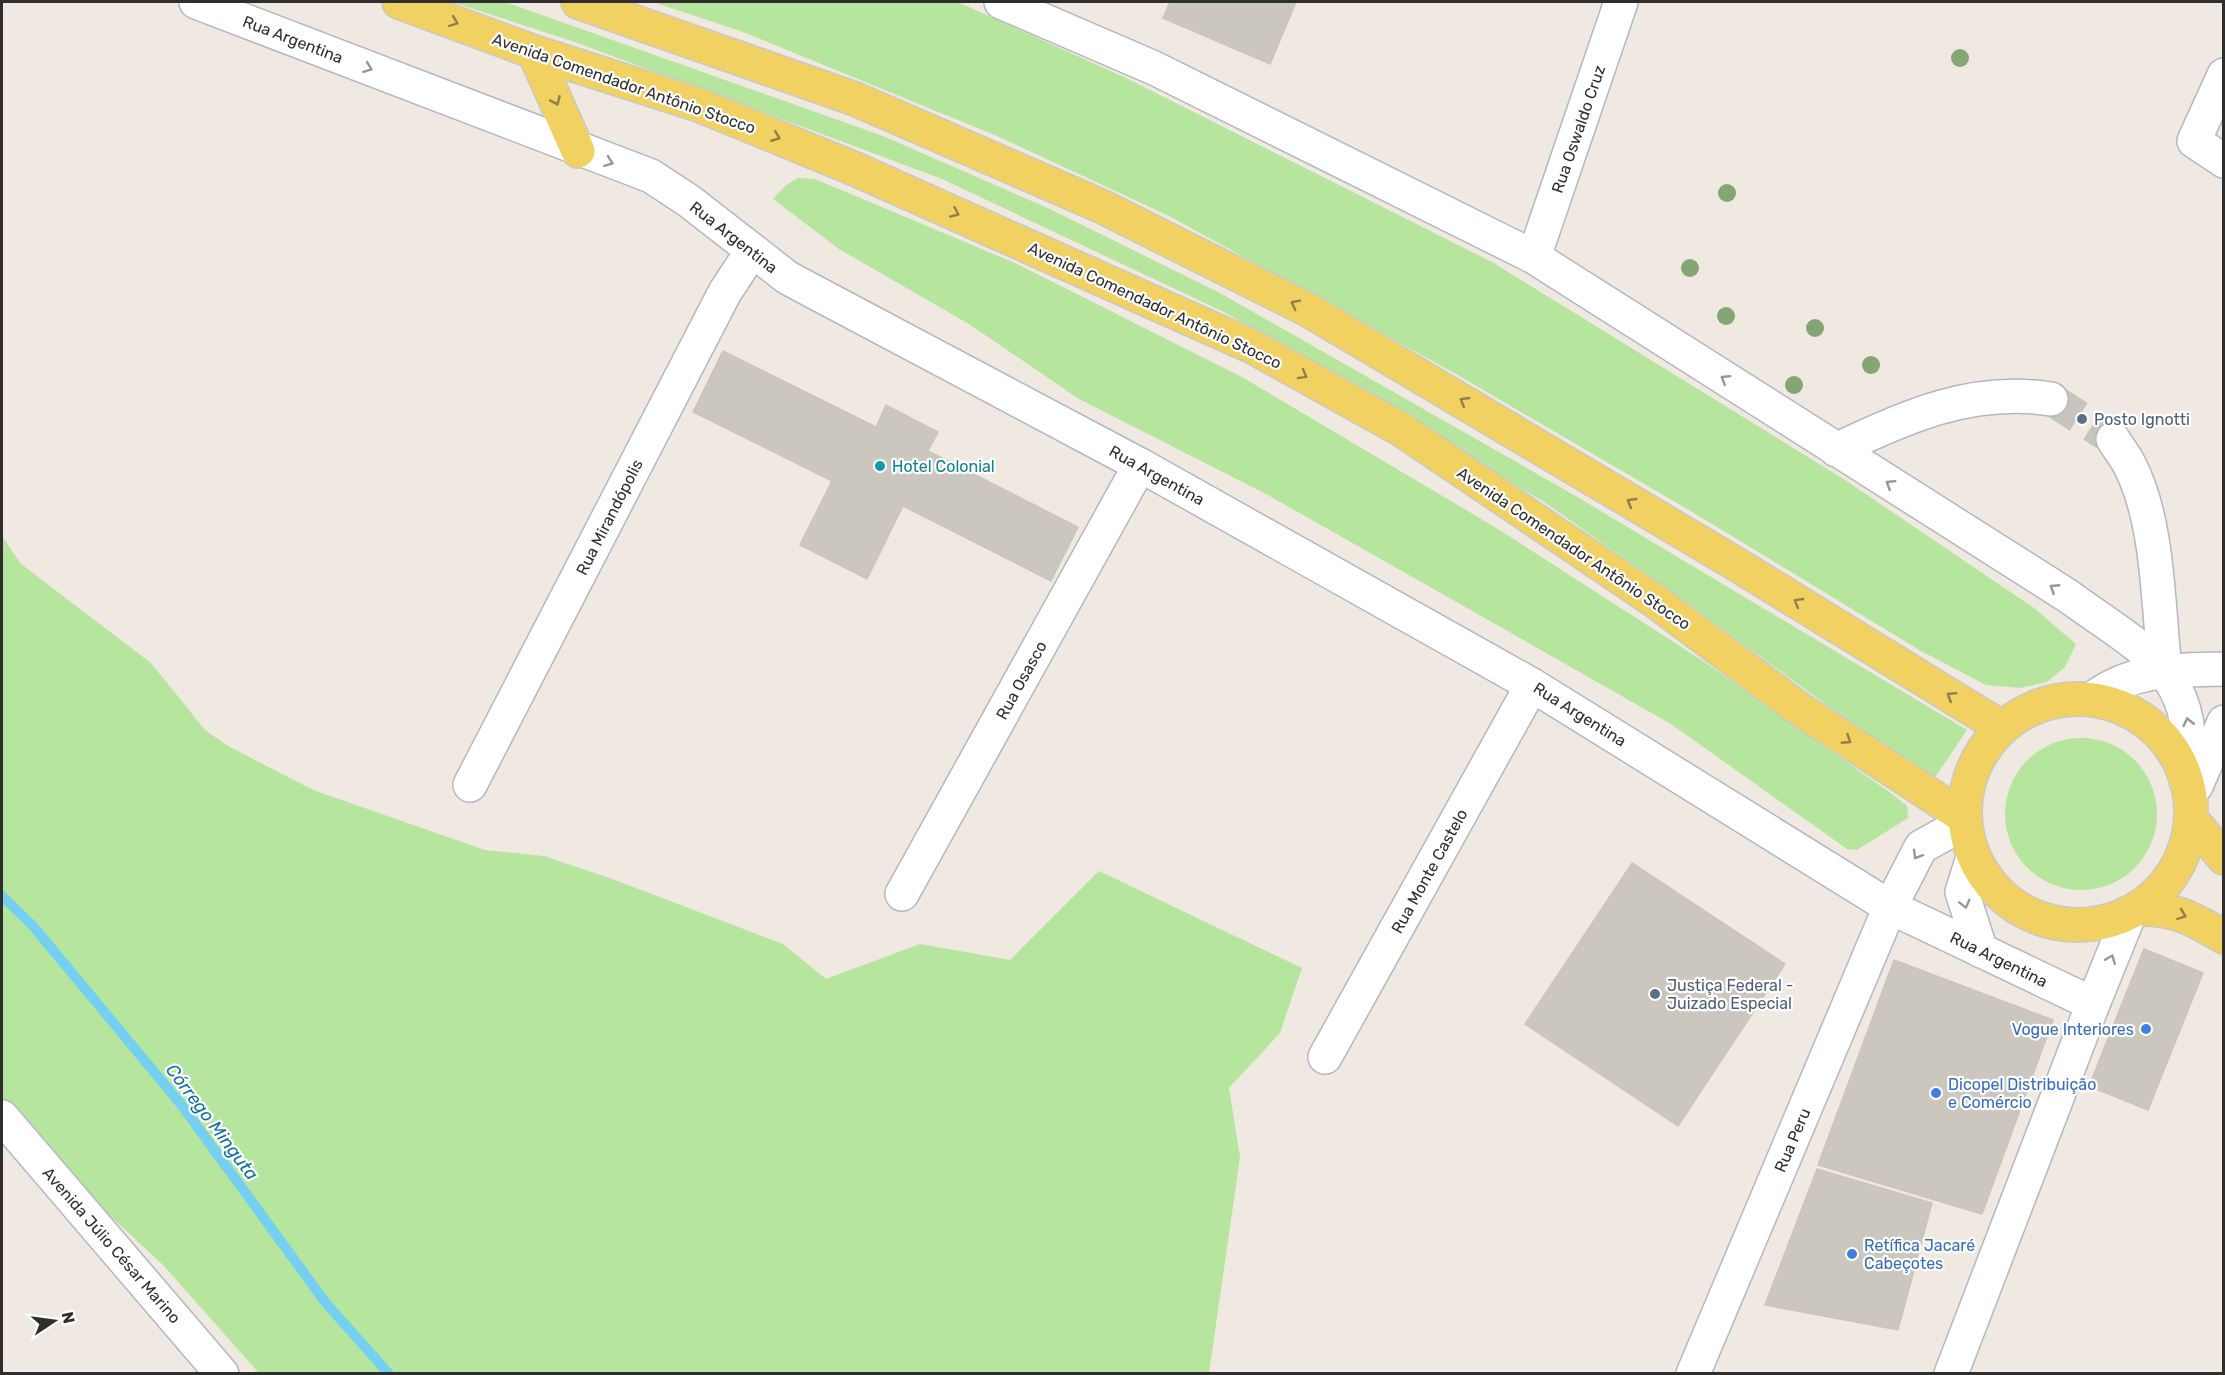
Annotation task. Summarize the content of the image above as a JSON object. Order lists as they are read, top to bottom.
{
  "streets": {
    "main road": ["Avenida Comendador Antônio Stocco"],
    "street": [
      "Rua Argentina",
      "Rua Oswaldo Cruz",
      "Rua Mirandópolis",
      "Rua Osasco",
      "Rua Monte Castelo",
      "Rua Peru",
      "Avenida Júlio César Marino"
    ]
  },
  "crossings": [
    ["Rua Argentina", "Rua Mirandópolis"],
    ["Rua Argentina", "Rua Osasco"],
    ["Rua Argentina", "Rua Monte Castelo"],
    ["Rua Argentina", "Rua Peru"],
    ["Avenida Comendador Antônio Stocco", "Rua Peru"]
  ],
  "water": ["Córrego Minguta"],
  "places": [
    "Posto Ignotti",
    "Hotel Colonial",
    "Justiça Federal - Juizado Especial",
    "Vogue Interiores",
    "Dicopel Distribuição e Comércio",
    "Retífica Jacaré Cabeçotes"
  ],
  "north": "right"
}
